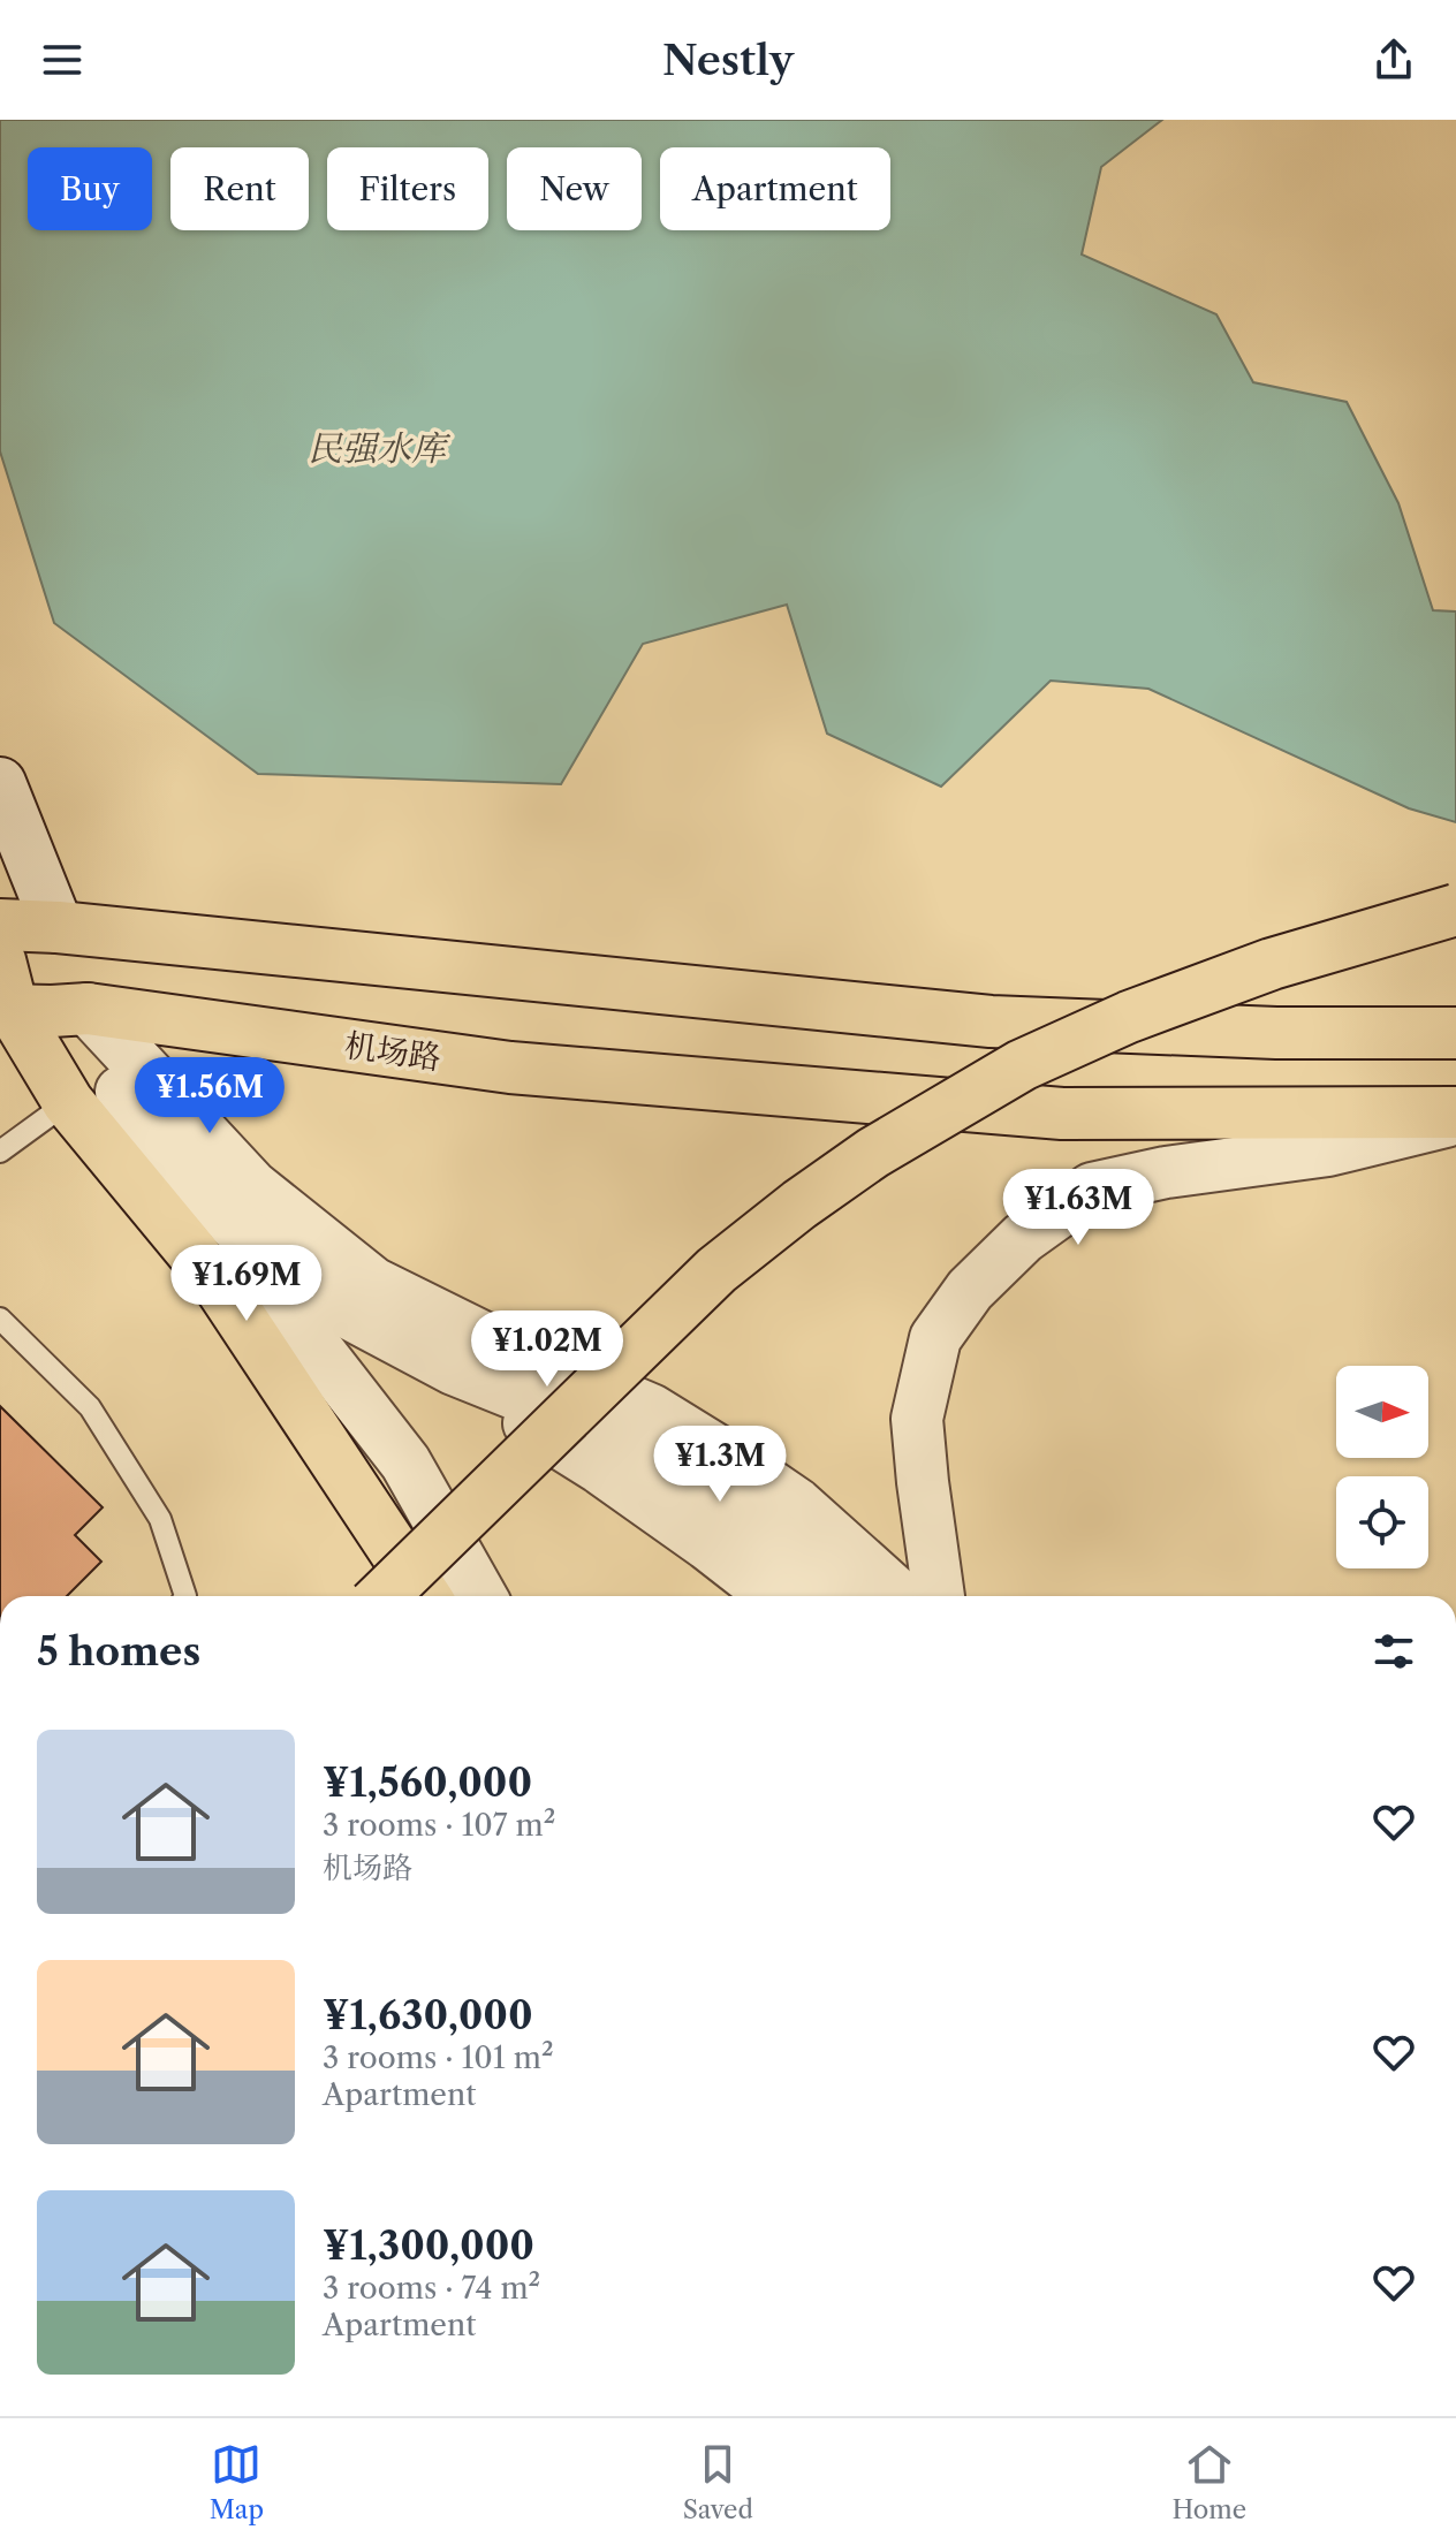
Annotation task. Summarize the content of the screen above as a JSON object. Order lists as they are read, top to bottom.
{
  "streets": {
    "main road": ["机场路"]
  },
  "water": ["民强水库"],
  "north": "right",
  "page": {
    "header": "Nestly",
    "chip": [
      "Buy",
      "Rent",
      "Filters",
      "New",
      "Apartment"
    ],
    "price": [
      "¥1.56M",
      "¥1.63M",
      "¥1.69M",
      "¥1.02M",
      "¥1.3M"
    ],
    "heading": "5 homes",
    "list": [
      {
        "name": "¥1,560,000",
        "note": "3 rooms · 107 m² · 机场路"
      },
      {
        "name": "¥1,630,000",
        "note": "3 rooms · 101 m² · Apartment"
      },
      {
        "name": "¥1,300,000",
        "note": "3 rooms · 74 m² · Apartment"
      }
    ],
    "tabs": ["Map", "Saved", "Home"]
  }
}
